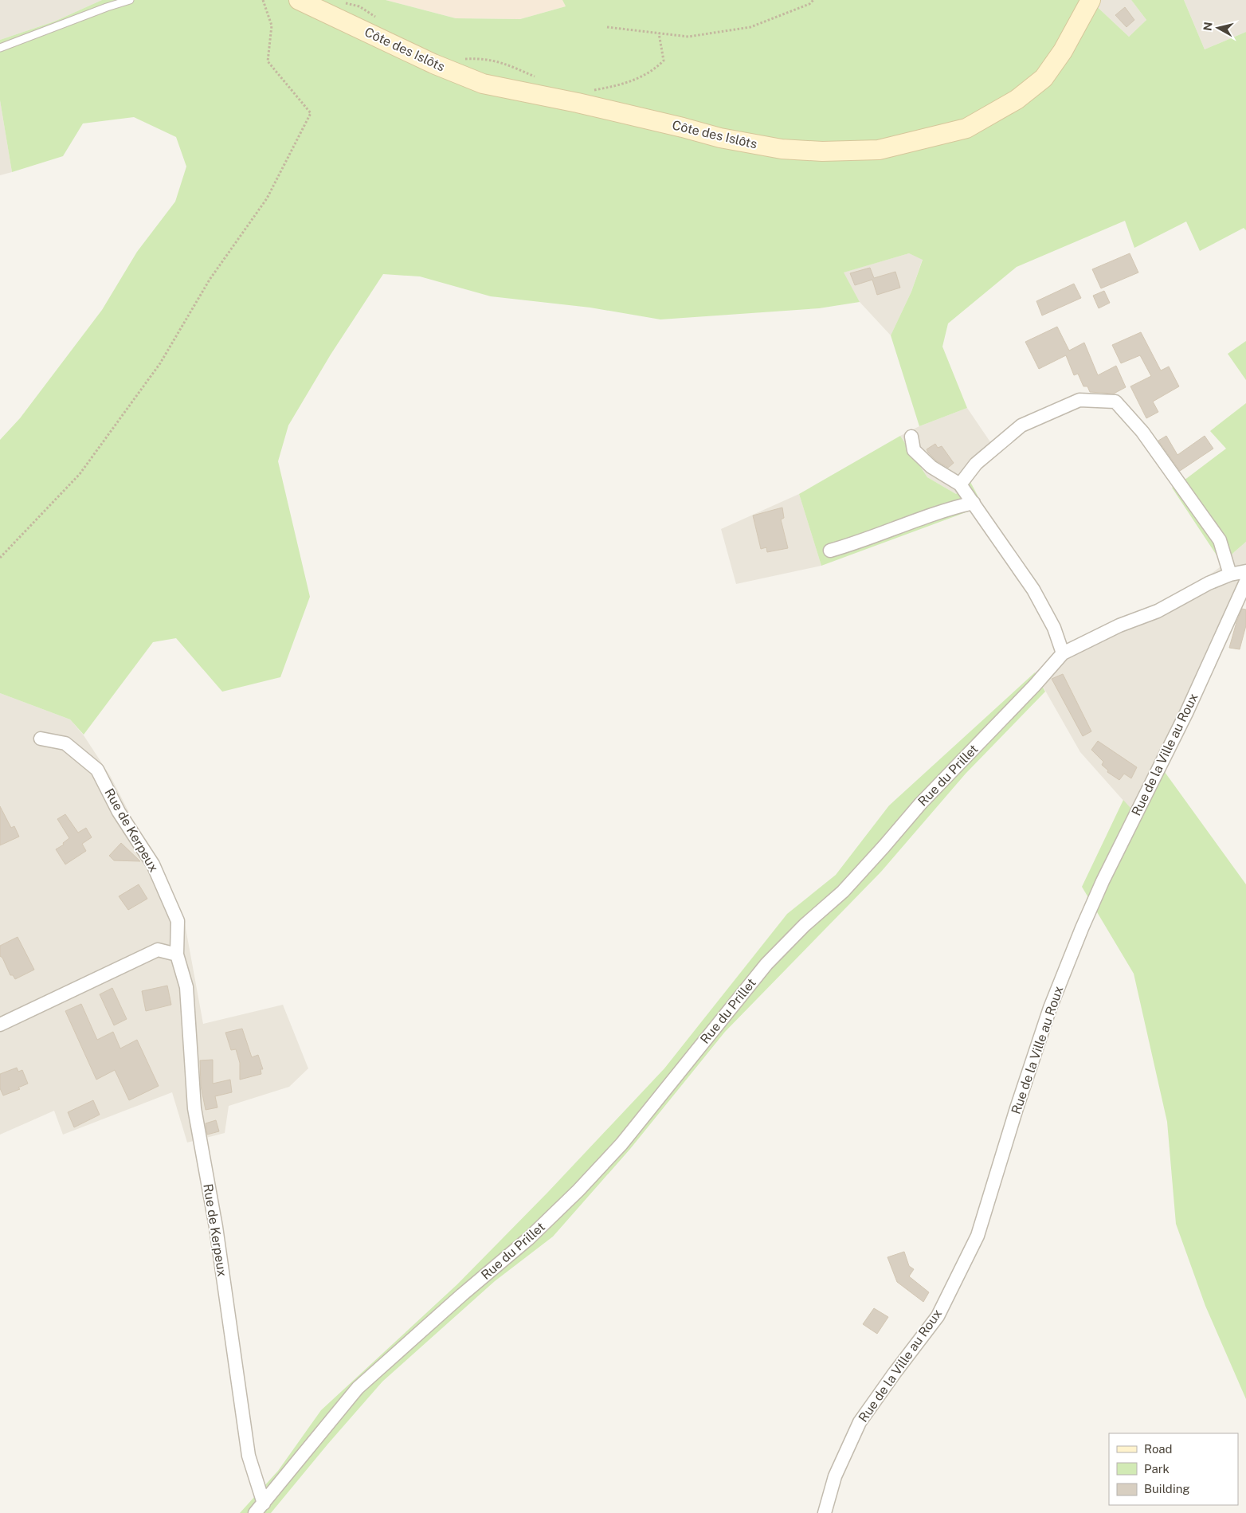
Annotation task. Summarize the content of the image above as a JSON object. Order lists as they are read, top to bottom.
{
  "streets": {
    "street": [
      "Côte des Islôts",
      "Rue de la Ville au Roux",
      "Rue du Prillet",
      "Rue de Kerpeux"
    ]
  },
  "crossings": [
    ["Rue du Prillet", "Rue de Kerpeux"]
  ],
  "legend": ["Road", "Park", "Building"],
  "north": "left"
}
